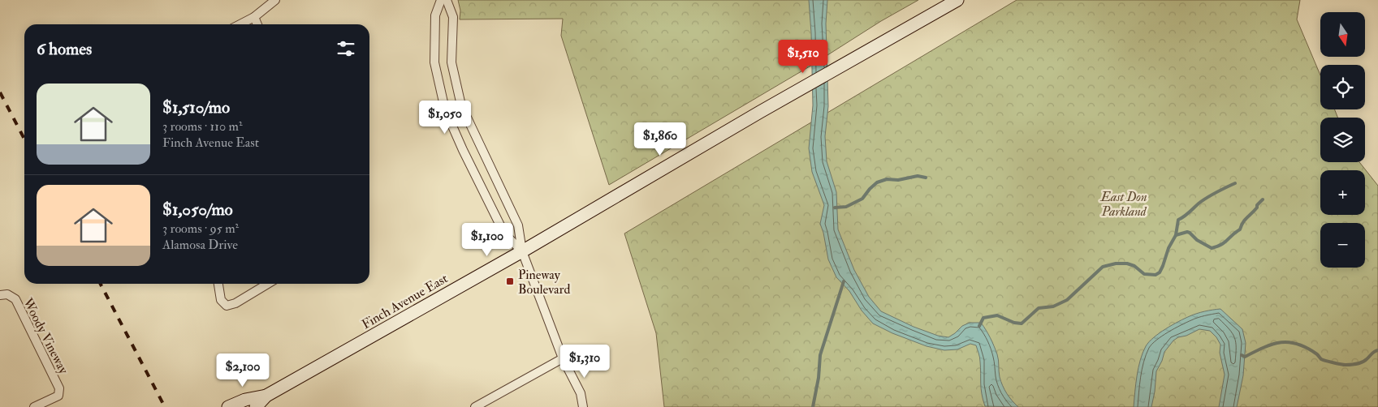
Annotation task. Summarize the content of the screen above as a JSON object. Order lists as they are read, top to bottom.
{
  "streets": {
    "main road": ["Finch Avenue East"],
    "street": ["Woody Vineway"]
  },
  "parks": ["East Don Parkland"],
  "places": {
    "transit": ["Pineway Boulevard"]
  },
  "north": "bottom",
  "page": {
    "map_buttons": ["+", "−"],
    "heading": "6 homes",
    "price": [
      "$1,510",
      "$1,050",
      "$1,860",
      "$1,100",
      "$1,310",
      "$2,100"
    ],
    "list": [
      {
        "name": "$1,510/mo",
        "note": "3 rooms · 110 m² · Finch Avenue East"
      },
      {
        "name": "$1,050/mo",
        "note": "3 rooms · 95 m² · Alamosa Drive"
      }
    ]
  }
}
